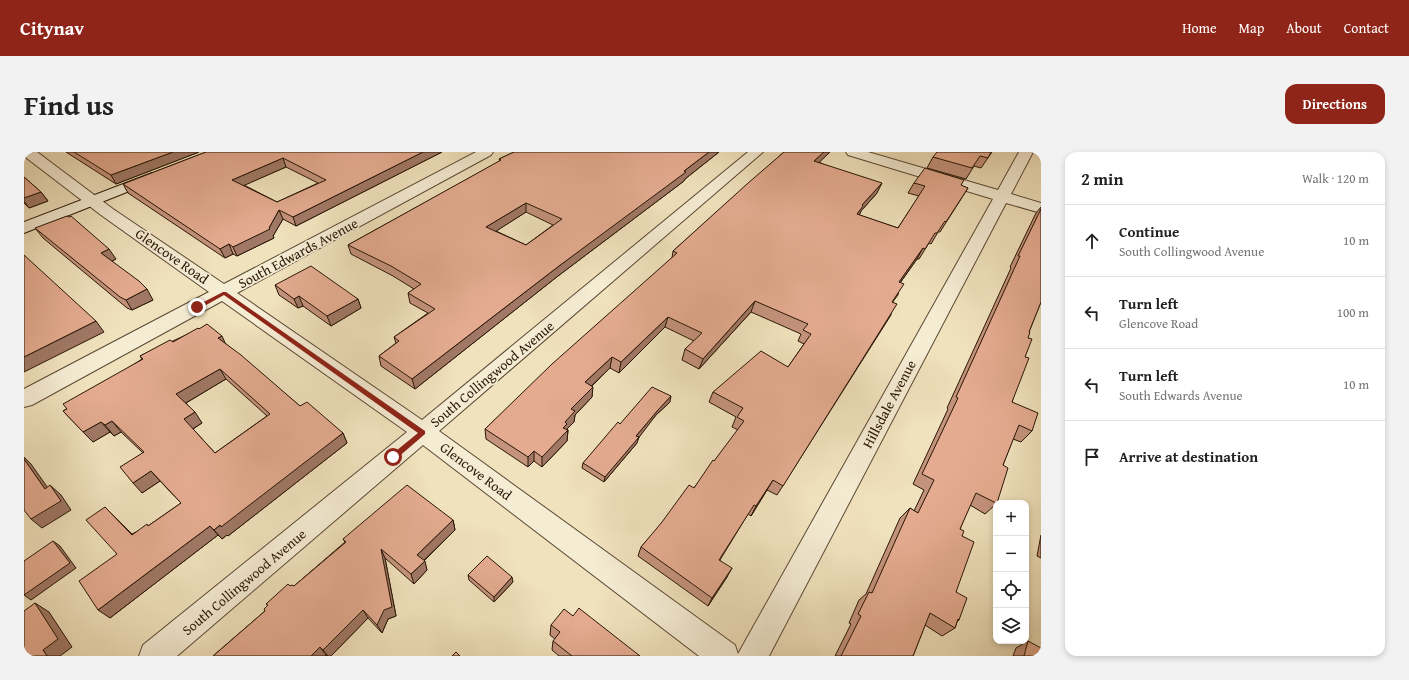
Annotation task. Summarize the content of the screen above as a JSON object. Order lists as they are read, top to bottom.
{
  "streets": {
    "street": [
      "South Edwards Avenue",
      "Glencove Road",
      "South Collingwood Avenue",
      "Hillsdale Avenue"
    ]
  },
  "crossings": [
    ["South Edwards Avenue", "Glencove Road"],
    ["Glencove Road", "South Collingwood Avenue"]
  ],
  "page": {
    "header": "Citynav",
    "nav": [
      "Home",
      "Map",
      "About",
      "Contact"
    ],
    "title": "Find us",
    "buttons": "Directions",
    "heading": ["2 min", "Walk · 120 m"],
    "list": [
      ["Continue", "South Collingwood Avenue", "10 m"],
      ["Turn left", "Glencove Road", "100 m"],
      ["Turn left", "South Edwards Avenue", "10 m"],
      "Arrive at destination"
    ],
    "map_buttons": ["+", "−"]
  }
}
